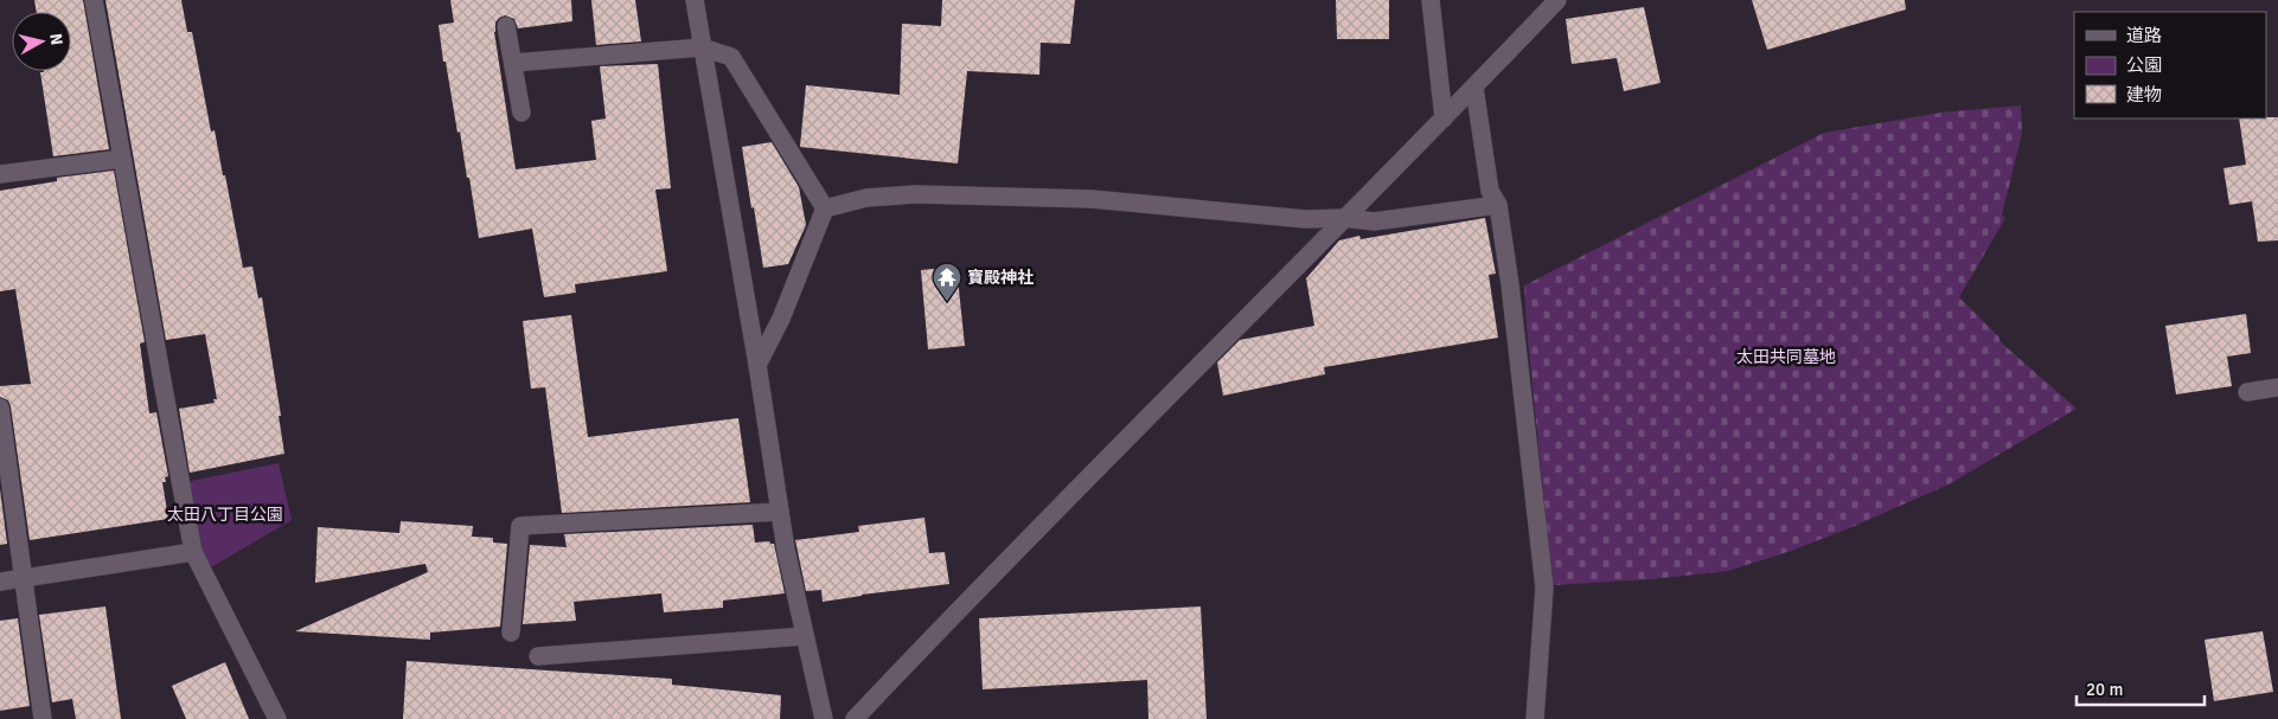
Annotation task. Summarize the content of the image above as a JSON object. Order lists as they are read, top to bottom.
{
  "parks": ["太田共同墓地", "太田八丁目公園"],
  "places": {
    "temple": ["寶殿神社"]
  },
  "legend": ["道路", "公園", "建物"],
  "scale_bar": "20 m",
  "north": "right"
}
